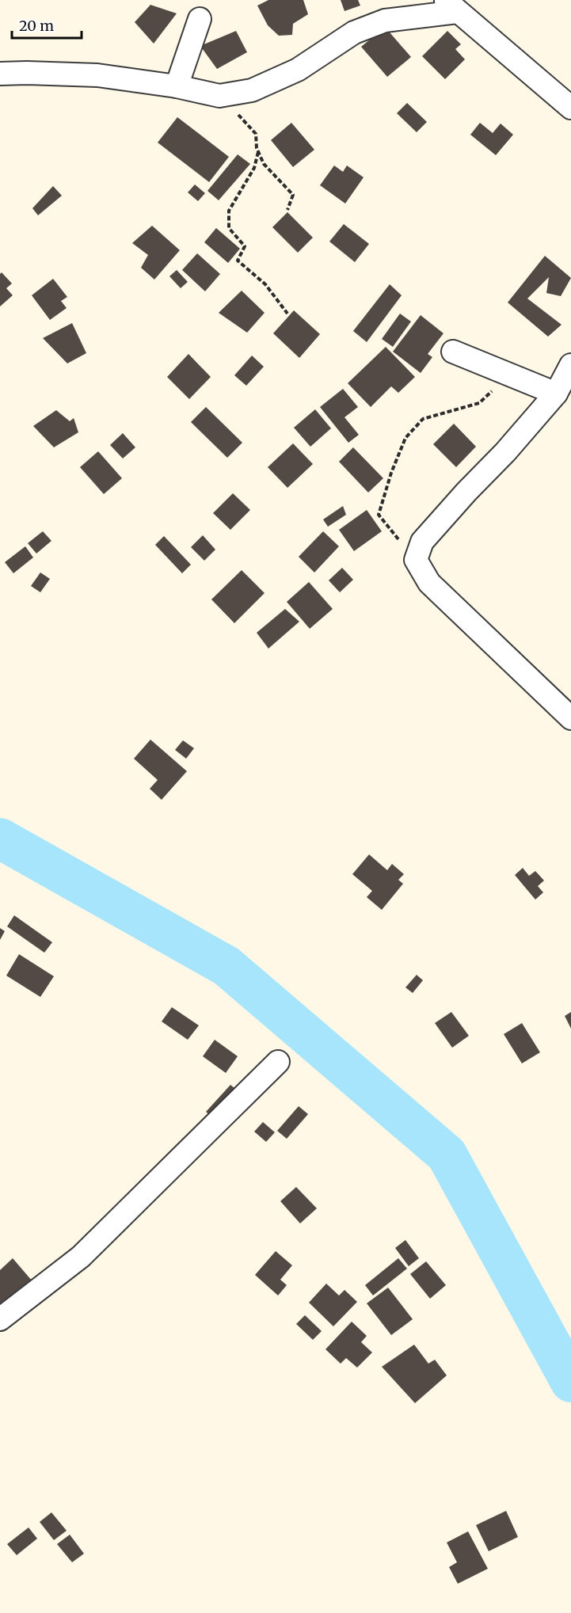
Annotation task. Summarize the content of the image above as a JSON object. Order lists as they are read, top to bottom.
{
  "scale_bar": "20 m"
}
